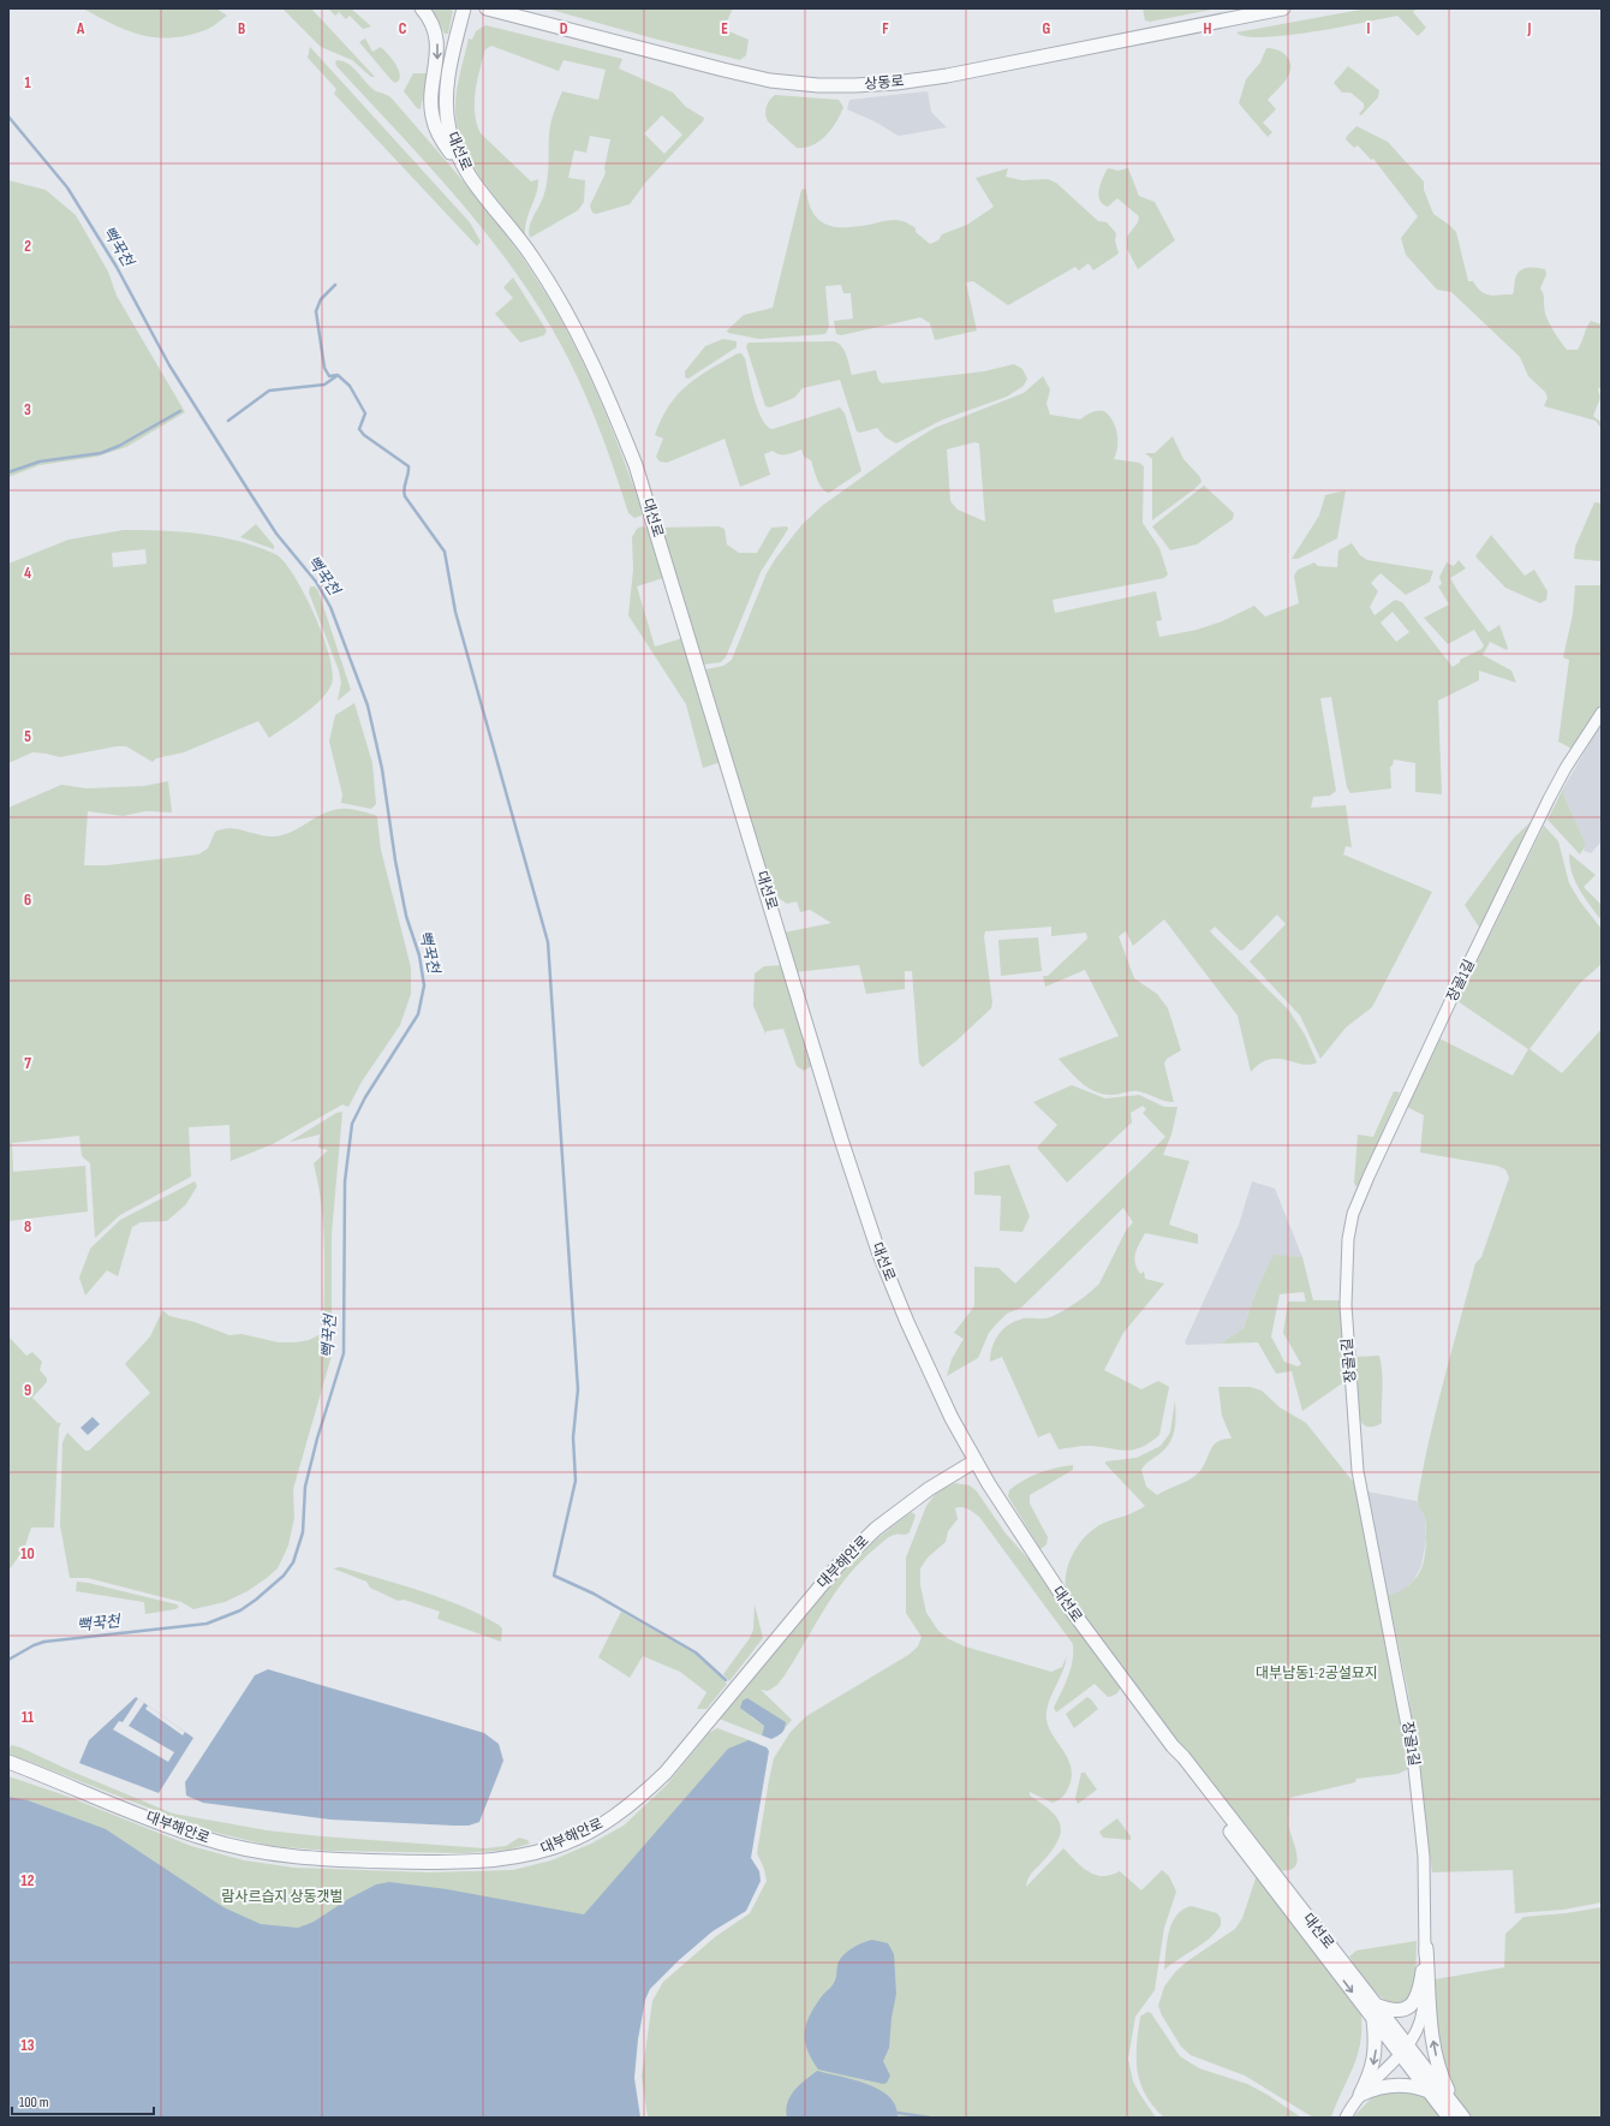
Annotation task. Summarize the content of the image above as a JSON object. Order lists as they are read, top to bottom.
{
  "streets": {
    "street": [
      "상동로",
      "대선로",
      "장골1길",
      "대부해안로"
    ]
  },
  "crossings": [
    ["대선로", "장골1길"],
    ["대선로", "대부해안로"]
  ],
  "water": ["뻑꾹천"],
  "parks": ["대부남동1-2공설묘지", "람사르습지 상동갯벌"],
  "scale_bar": "100 m",
  "grid": {
    "columns": [
      "A",
      "B",
      "C",
      "D",
      "E",
      "F",
      "G",
      "H",
      "I",
      "J"
    ],
    "rows": [
      "1",
      "2",
      "3",
      "4",
      "5",
      "6",
      "7",
      "8",
      "9",
      "10",
      "11",
      "12",
      "13"
    ]
  }
}
